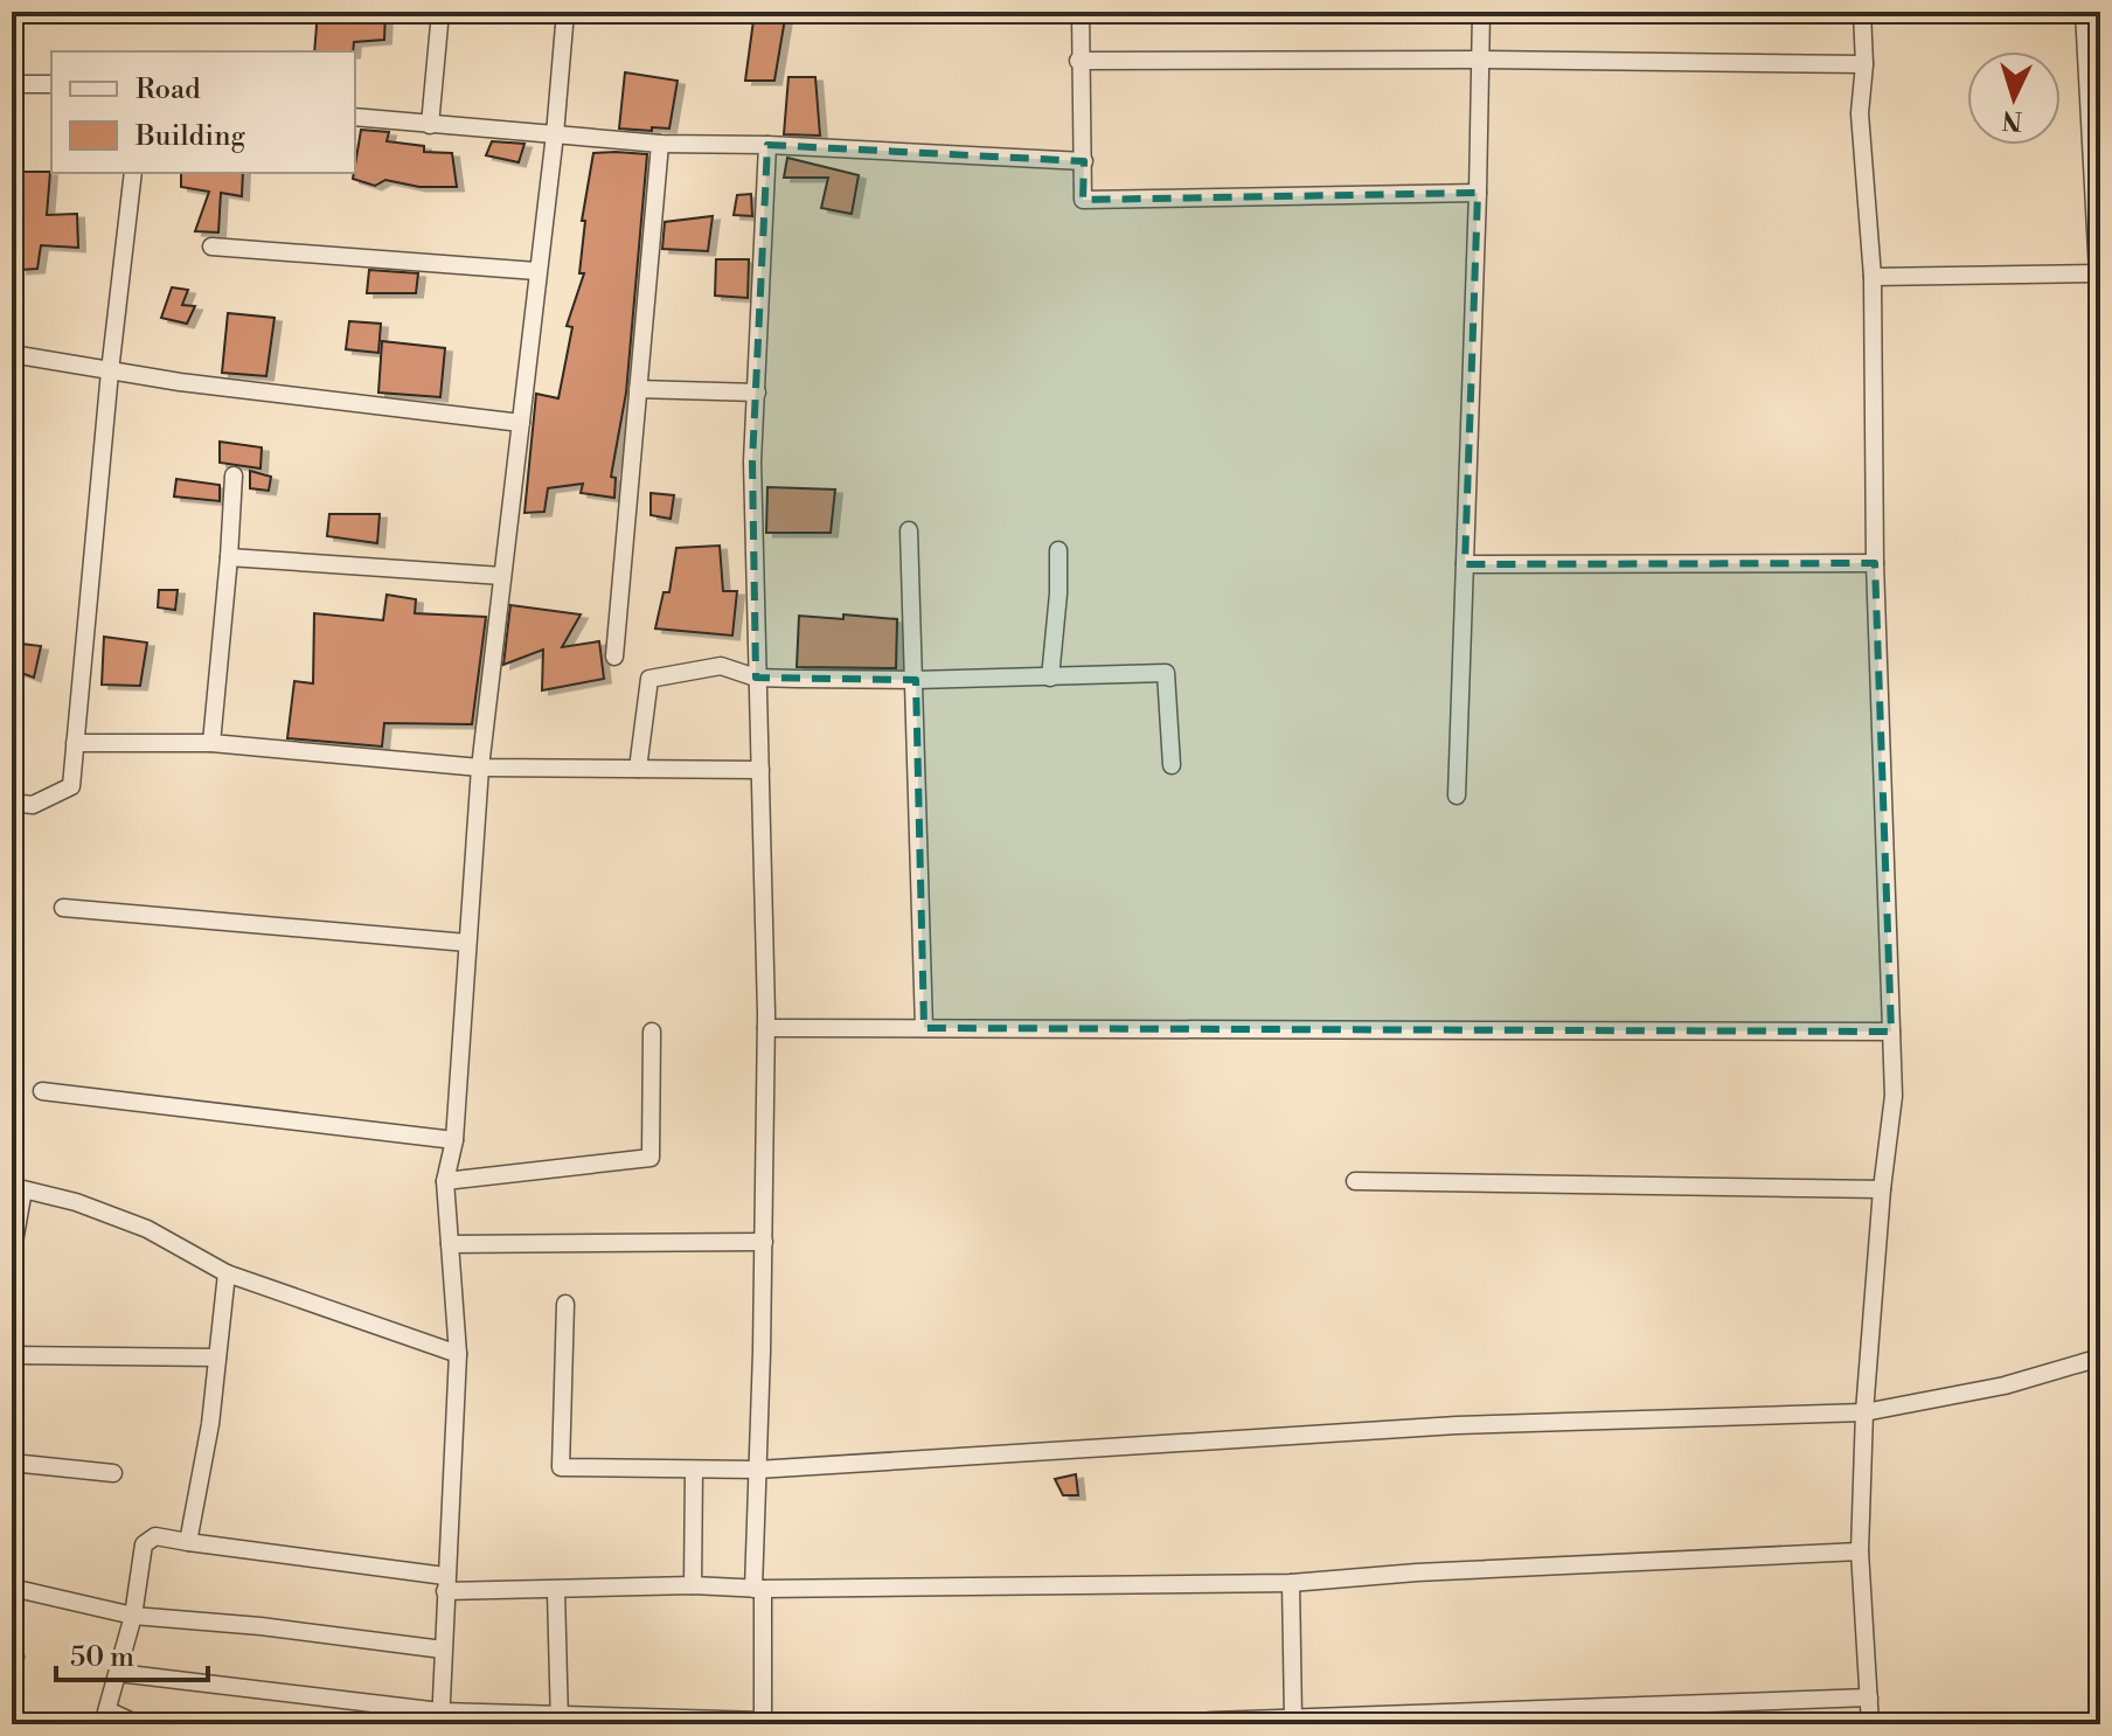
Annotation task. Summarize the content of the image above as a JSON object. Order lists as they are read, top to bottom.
{
  "legend": ["Road", "Building"],
  "scale_bar": "50 m",
  "north": "bottom"
}
